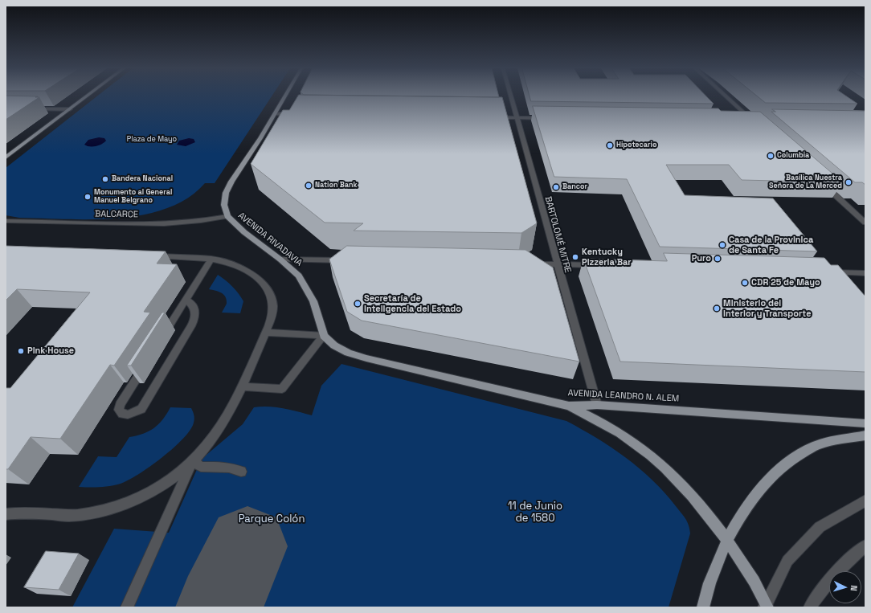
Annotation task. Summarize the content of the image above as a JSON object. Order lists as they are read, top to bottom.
{
  "streets": {
    "main road": ["AVENIDA RIVADAVIA", "AVENIDA LEANDRO N. ALEM"],
    "street": ["BALCARCE", "BARTOLOMÉ MITRE"]
  },
  "crossings": [
    ["BALCARCE", "AVENIDA RIVADAVIA"],
    ["BARTOLOMÉ MITRE", "AVENIDA LEANDRO N. ALEM"],
    ["AVENIDA RIVADAVIA", "AVENIDA LEANDRO N. ALEM"]
  ],
  "parks": ["Plaza de Mayo", "11 de Junio de 1580", "Parque Colón"],
  "places": [
    "Hipotecario",
    "Columbia",
    "Bandera Nacional",
    "Basílica Nuestra Señora de La Merced",
    "Nation Bank",
    "Bancor",
    "Monumento al General Manuel Belgrano",
    "Casa de la Provinica de Santa Fe",
    "Kentucky Pizzeria Bar",
    "Puro",
    "CDR 25 de Mayo",
    "Secretaría de Inteligencia del Estado",
    "Ministerio del Interior y Transporte",
    "Pink House"
  ],
  "north": "right"
}
